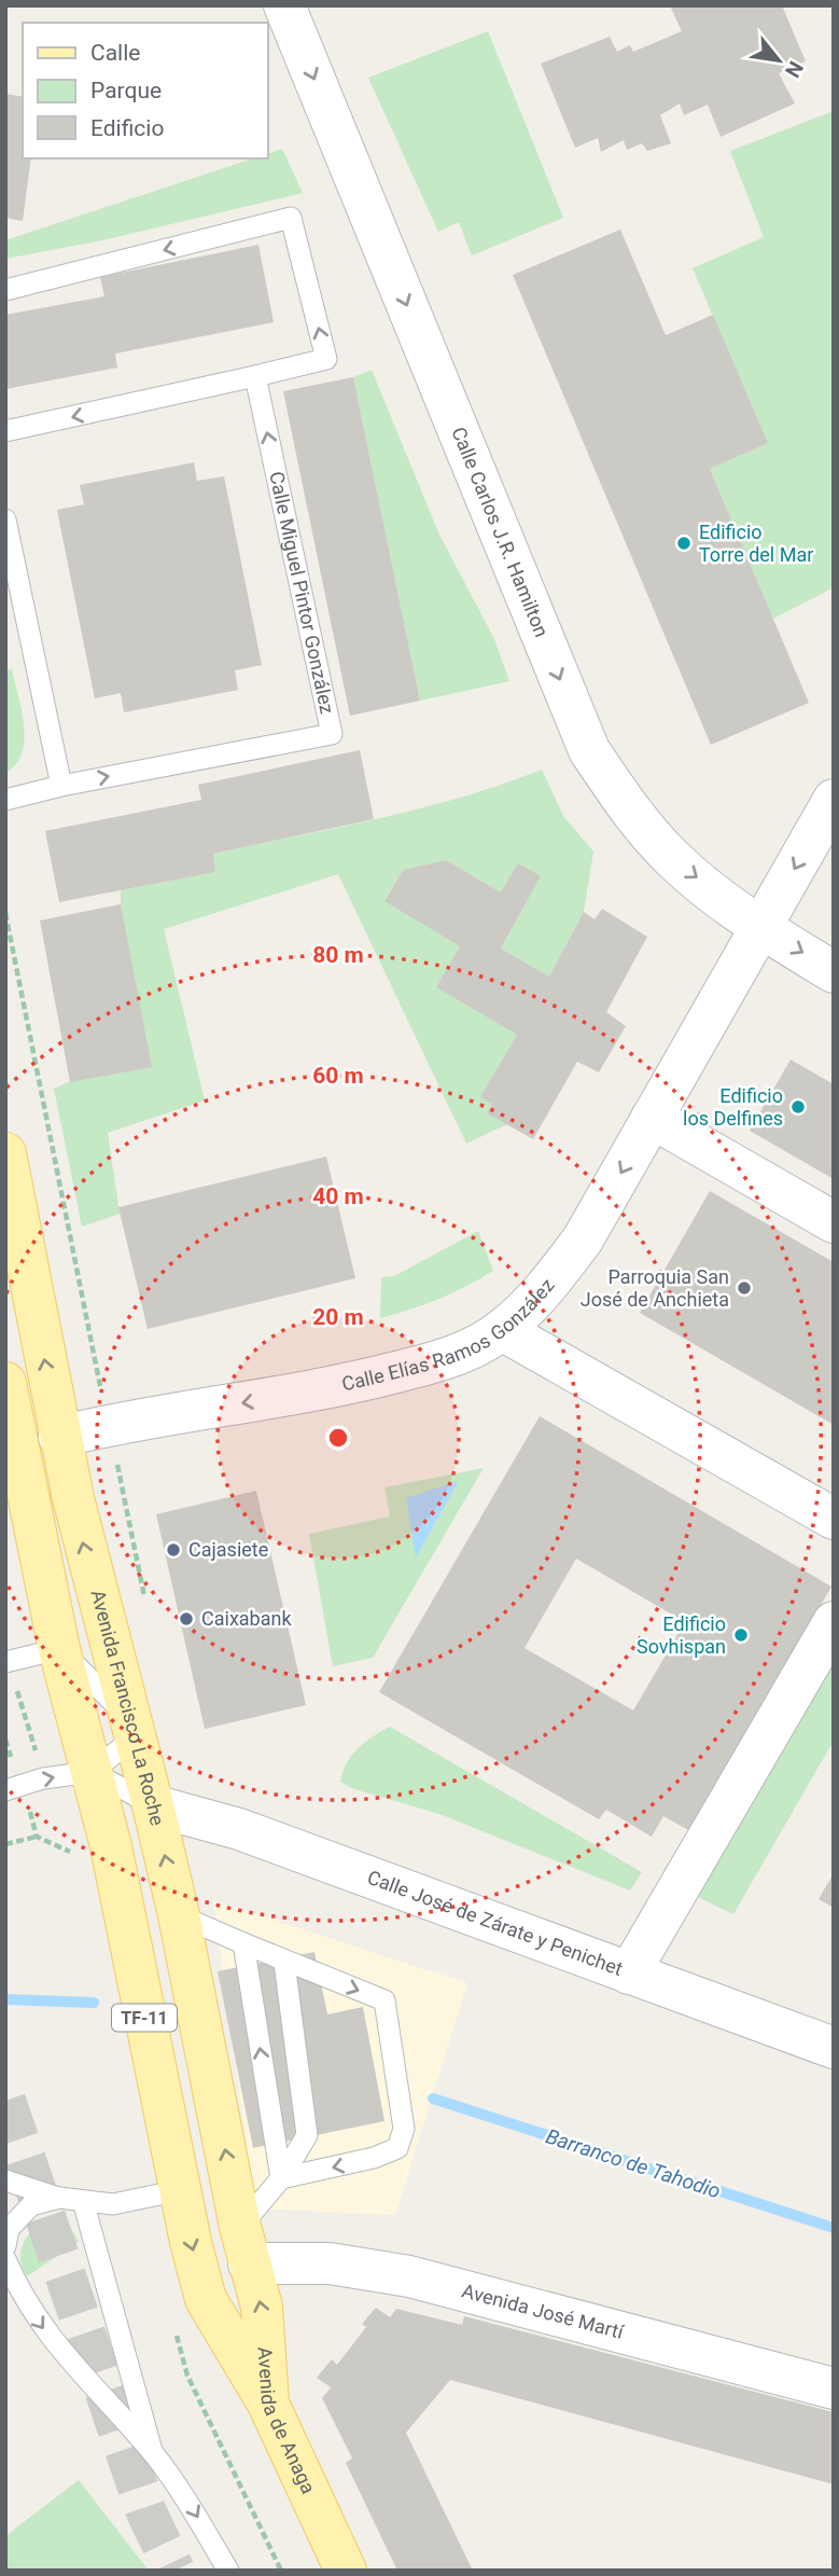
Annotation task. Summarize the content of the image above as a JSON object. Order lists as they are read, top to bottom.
{
  "streets": {
    "main road": ["Avenida Francisco La Roche", "TF-11", "Avenida de Anaga"],
    "street": [
      "Calle Carlos J.R. Hamilton",
      "Calle Elías Ramos González",
      "Calle José de Zárate y Penichet",
      "Avenida José Martí"
    ],
    "lane": ["Calle Miguel Pintor González"]
  },
  "crossings": [
    ["Calle Carlos J.R. Hamilton", "Calle Elías Ramos González"],
    ["Calle Elías Ramos González", "Avenida Francisco La Roche"],
    ["Avenida Francisco La Roche", "Calle José de Zárate y Penichet"],
    ["Avenida Francisco La Roche", "Avenida José Martí"],
    ["Avenida Francisco La Roche", "Avenida de Anaga"],
    ["TF-11", "Avenida de Anaga"],
    ["Avenida José Martí", "Avenida de Anaga"]
  ],
  "one_way": ["Calle Carlos J.R. Hamilton", "Calle Elías Ramos González"],
  "water": ["Barranco de Tahodio"],
  "places": [
    "Edificio Torre del Mar",
    "Edificio los Delfines",
    "Parroquia San José de Anchieta",
    "Cajasiete",
    "Caixabank",
    "Edificio Sovhispan"
  ],
  "legend": ["Calle", "Parque", "Edificio"],
  "north": "bottom right",
  "rings": [
    "80 m",
    "60 m",
    "40 m",
    "20 m"
  ]
}
